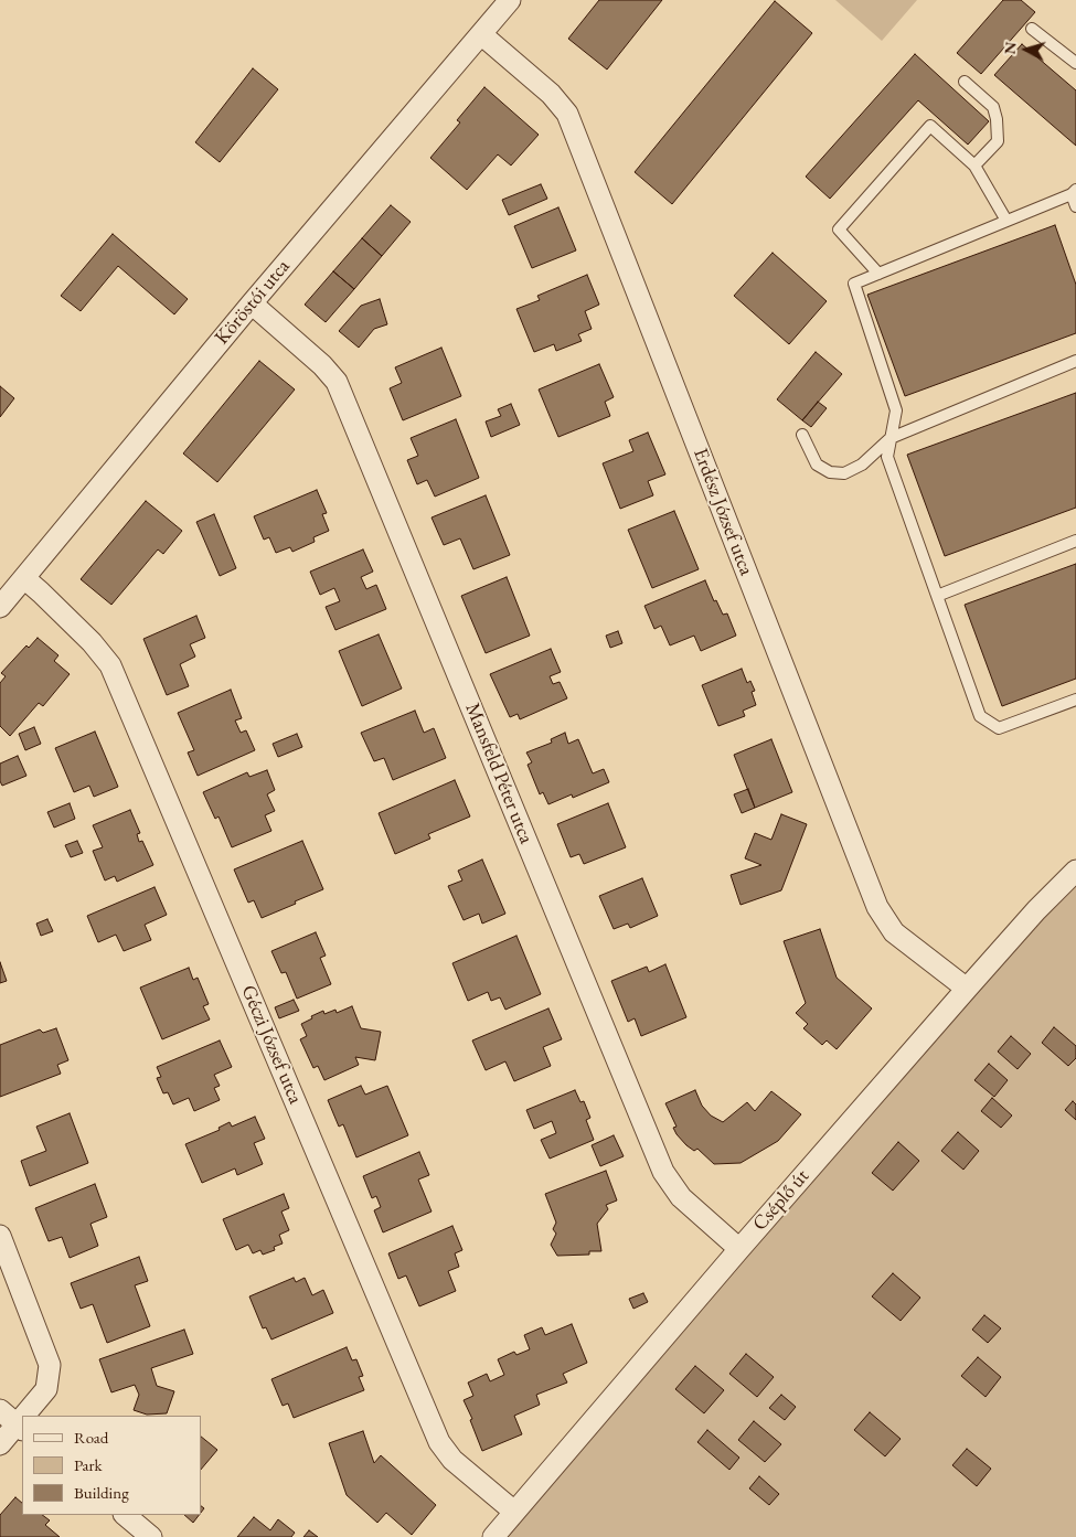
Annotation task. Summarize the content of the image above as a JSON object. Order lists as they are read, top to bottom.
{
  "streets": {
    "street": [
      "Köröstói utca",
      "Erdész József utca",
      "Mansfeld Péter utca",
      "Géczi József utca",
      "Cséplő út"
    ]
  },
  "crossings": [
    ["Köröstói utca", "Erdész József utca"],
    ["Köröstói utca", "Mansfeld Péter utca"],
    ["Köröstói utca", "Géczi József utca"],
    ["Erdész József utca", "Cséplő út"],
    ["Mansfeld Péter utca", "Cséplő út"],
    ["Géczi József utca", "Cséplő út"]
  ],
  "legend": ["Road", "Park", "Building"],
  "north": "left"
}
